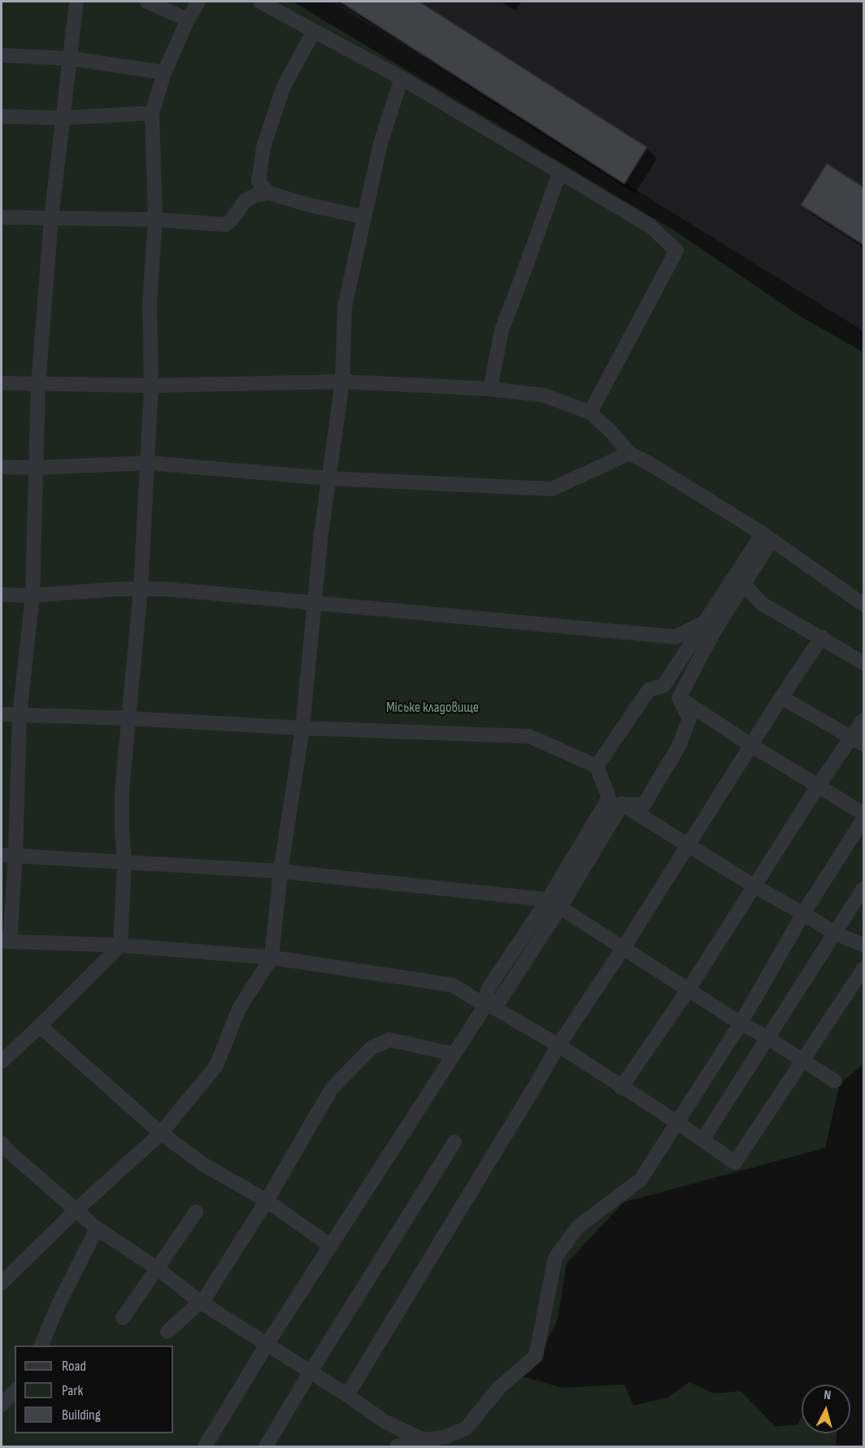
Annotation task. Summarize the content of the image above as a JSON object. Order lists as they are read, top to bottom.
{
  "parks": ["Міське кладовище"],
  "legend": ["Road", "Park", "Building"],
  "north": "top"
}
